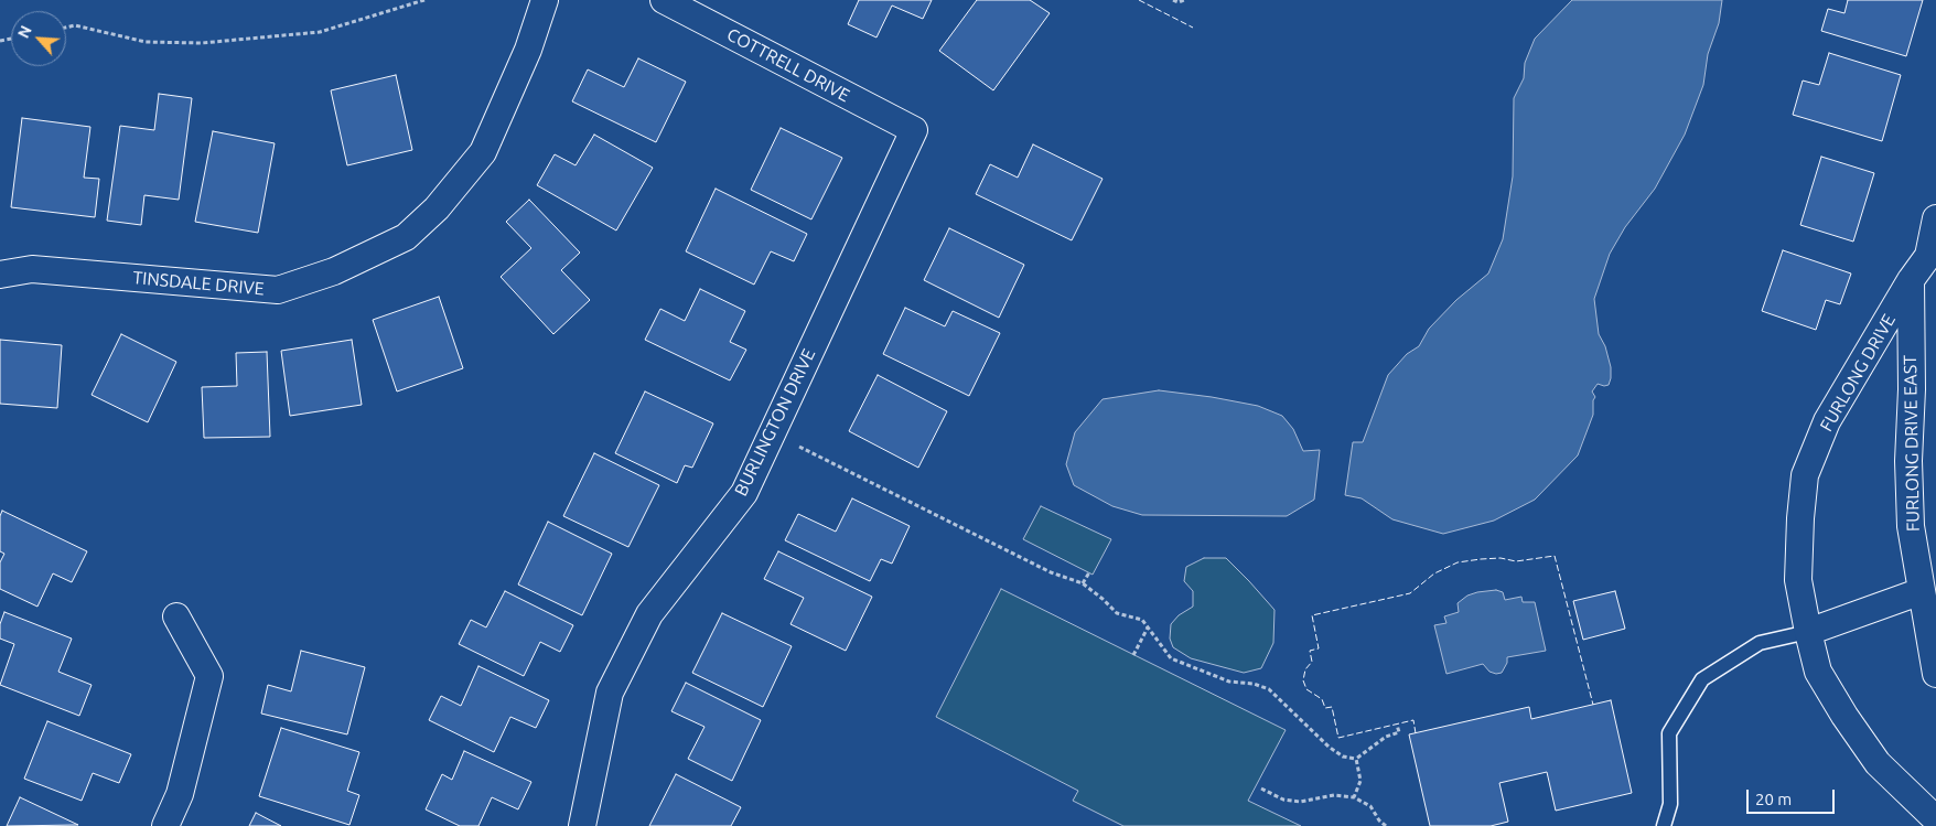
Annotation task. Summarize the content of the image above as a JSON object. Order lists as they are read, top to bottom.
{
  "streets": {
    "street": [
      "COTTRELL DRIVE",
      "TINSDALE DRIVE",
      "FURLONG DRIVE",
      "BURLINGTON DRIVE",
      "FURLONG DRIVE EAST"
    ]
  },
  "crossings": [
    ["COTTRELL DRIVE", "BURLINGTON DRIVE"],
    ["FURLONG DRIVE", "FURLONG DRIVE EAST"]
  ],
  "scale_bar": "20 m",
  "north": "top left"
}
